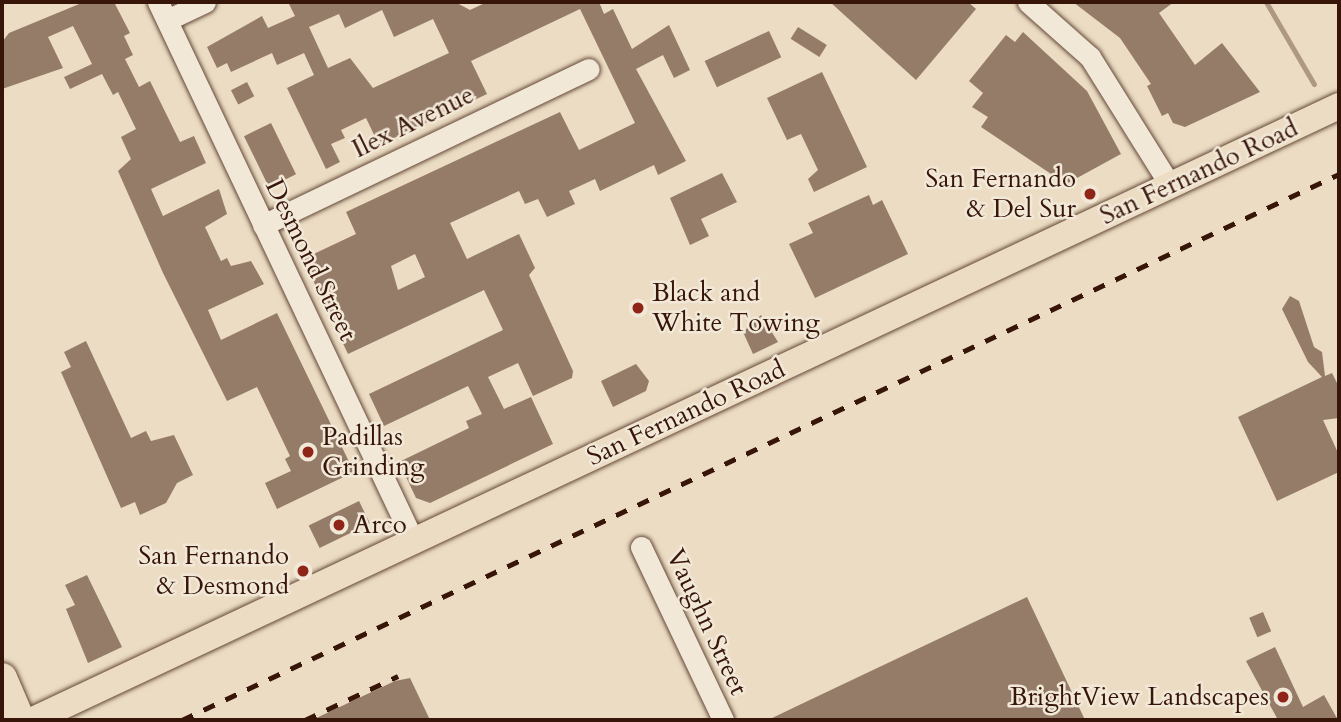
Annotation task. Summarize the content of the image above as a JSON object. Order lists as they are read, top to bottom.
{
  "streets": {
    "main road": ["San Fernando Road"],
    "street": ["Ilex Avenue", "Desmond Street", "Vaughn Street"]
  },
  "crossings": [
    ["Ilex Avenue", "Desmond Street"],
    ["San Fernando Road", "Desmond Street"]
  ],
  "places": [
    "San Fernando & Del Sur",
    "Black and White Towing",
    "Padillas Grinding",
    "Arco",
    "San Fernando & Desmond",
    "BrightView Landscapes"
  ]
}
